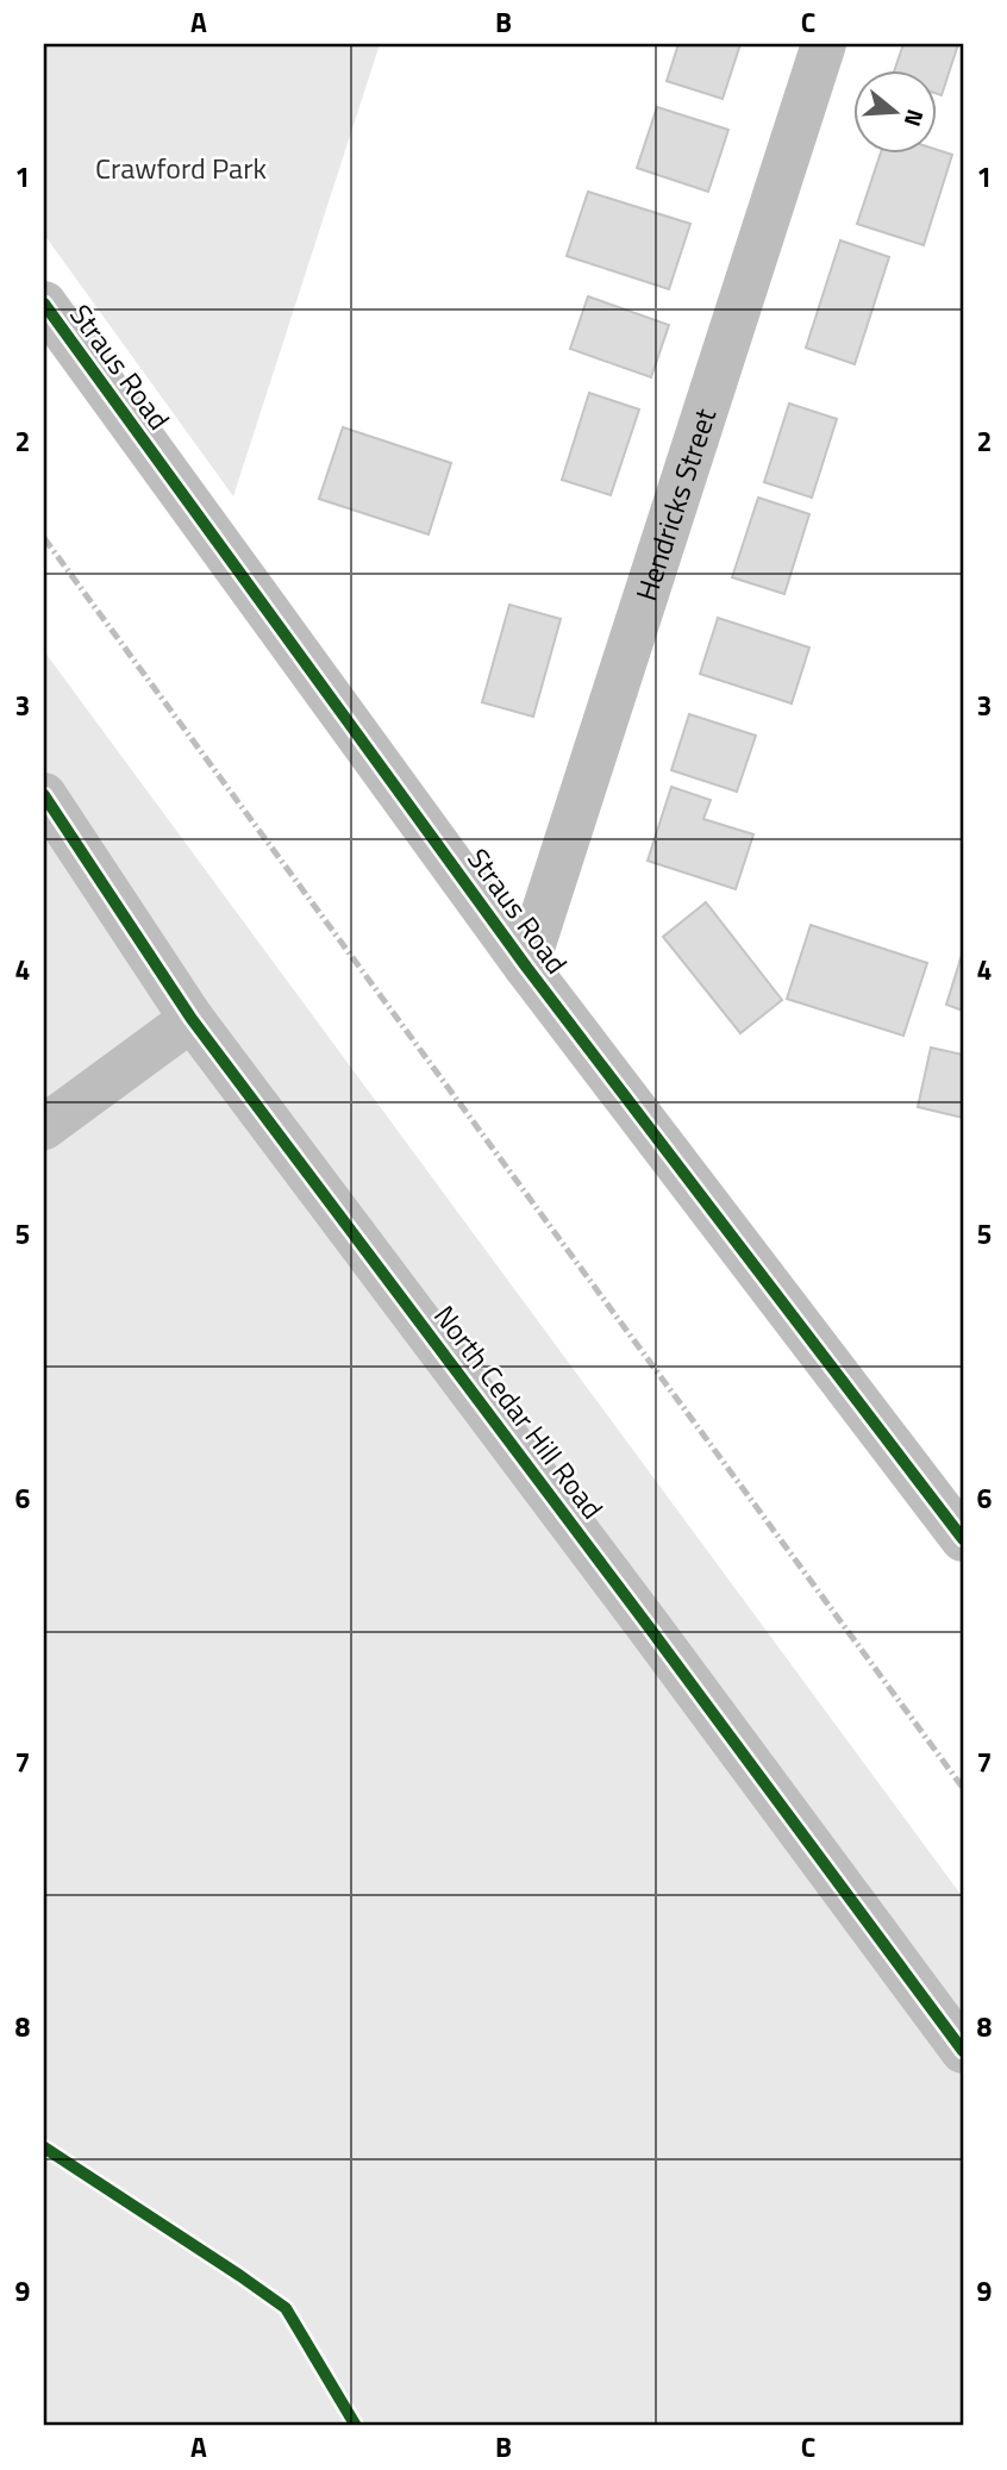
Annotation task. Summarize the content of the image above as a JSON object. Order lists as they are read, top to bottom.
{
  "streets": {
    "street": ["Straus Road", "Hendricks Street", "North Cedar Hill Road"]
  },
  "crossings": [
    ["Straus Road", "Hendricks Street"]
  ],
  "parks": ["Crawford Park"],
  "north": "right",
  "grid": {
    "columns": ["A", "B", "C"],
    "rows": [
      "1",
      "2",
      "3",
      "4",
      "5",
      "6",
      "7",
      "8",
      "9"
    ]
  }
}
